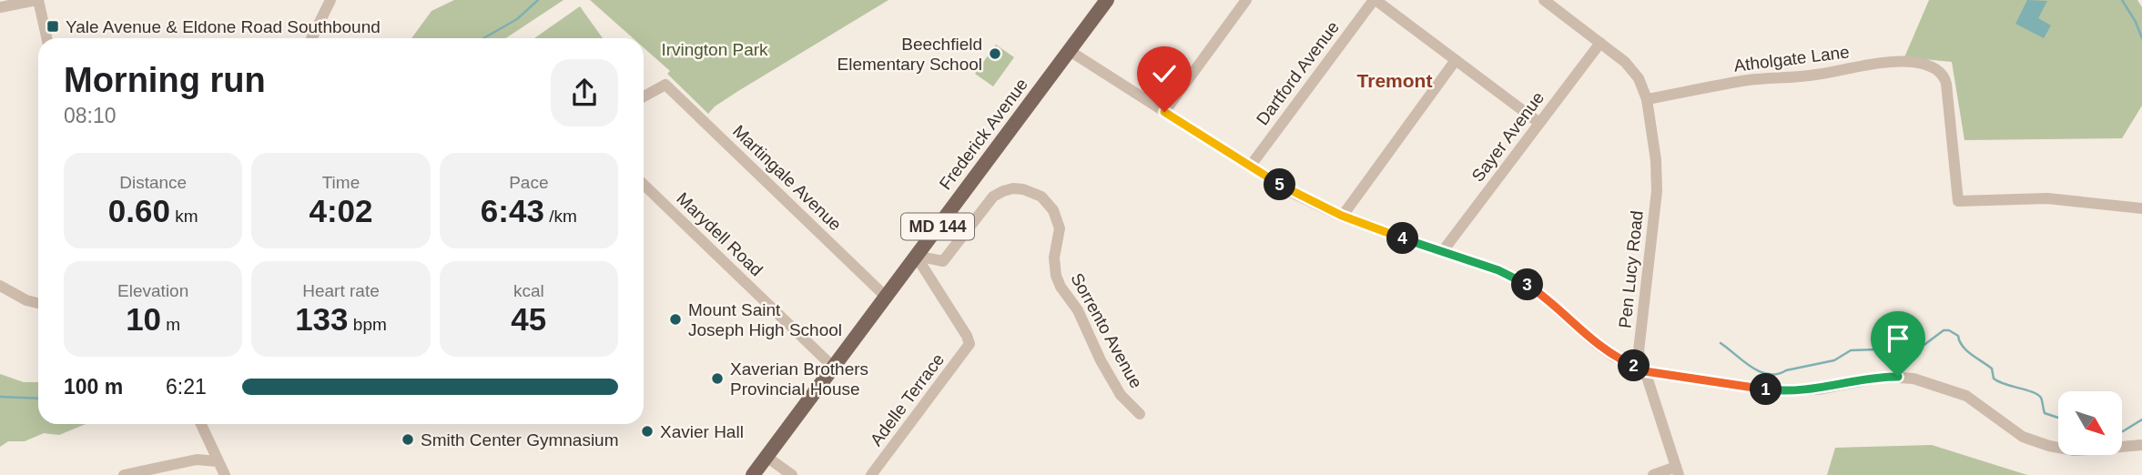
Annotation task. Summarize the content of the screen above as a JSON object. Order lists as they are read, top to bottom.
{
  "streets": {
    "main road": ["Frederick Avenue", "MD 144"],
    "street": [
      "Atholgate Lane",
      "Dartford Avenue",
      "Sayer Avenue",
      "Martingale Avenue",
      "Marydell Road",
      "Pen Lucy Road",
      "Sorrento Avenue",
      "Adelle Terrace"
    ]
  },
  "crossings": [
    ["Atholgate Lane", "Pen Lucy Road"],
    ["Frederick Avenue", "Martingale Avenue"],
    ["Frederick Avenue", "Marydell Road"],
    ["Frederick Avenue", "Sorrento Avenue"],
    ["Frederick Avenue", "Adelle Terrace"],
    ["Sayer Avenue", "Pen Lucy Road"],
    ["Sorrento Avenue", "Adelle Terrace"]
  ],
  "districts": ["Tremont"],
  "parks": ["Irvington Park"],
  "places": {
    "transit": ["Yale Avenue & Eldone Road Southbound"],
    "other": [
      "Beechfield Elementary School",
      "Mount Saint Joseph High School",
      "Xaverian Brothers Provincial House",
      "Xavier Hall",
      "Smith Center Gymnasium"
    ]
  },
  "north": "bottom right",
  "page": {
    "heading": ["Morning run", "08:10"],
    "stats": [
      ["Distance", "0.60 km"],
      ["Time", "4:02"],
      ["Pace", "6:43 /km"],
      ["Elevation", "10 m"],
      ["Heart rate", "133 bpm"],
      ["kcal", "45"]
    ],
    "pins": [
      "5",
      "4",
      "3",
      "2",
      "1"
    ],
    "list": [
      {
        "name": "100 m",
        "note": "6:21"
      }
    ]
  }
}
